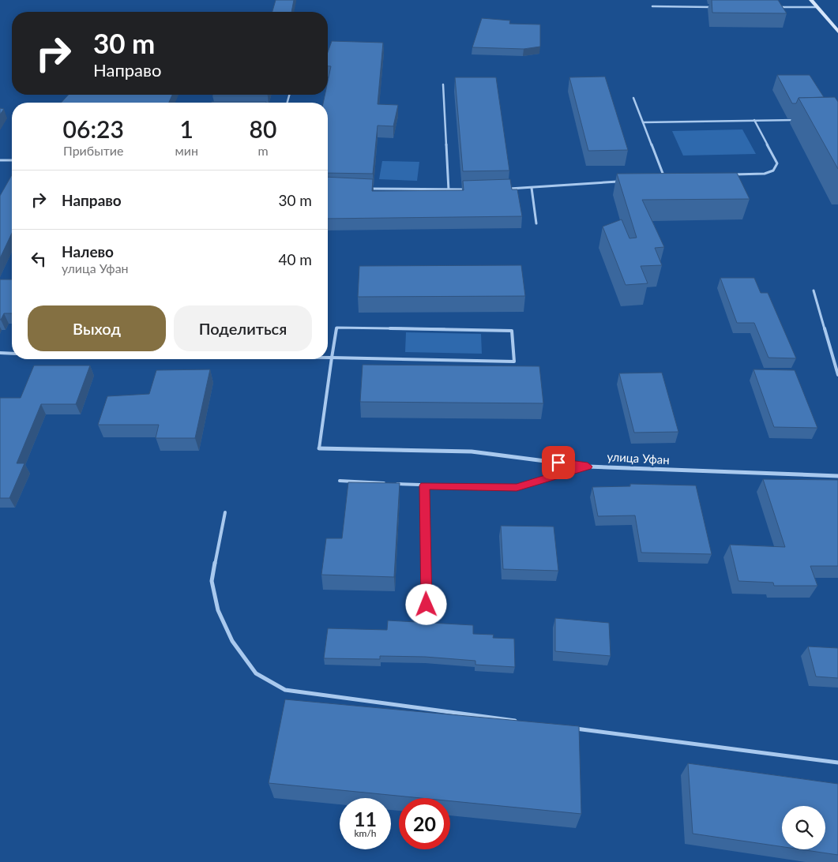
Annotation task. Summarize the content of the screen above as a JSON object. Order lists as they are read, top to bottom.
{
  "streets": {
    "street": ["улица Уфан"]
  },
  "page": {
    "turn": ["30 m", "Направо"],
    "eta": [
      "06:23",
      "Прибытие",
      "1",
      "мин",
      "80",
      "m"
    ],
    "list": [
      {
        "name": "Направо",
        "value": "30 m"
      },
      {
        "name": "Налево",
        "note": "улица Уфан",
        "value": "40 m"
      }
    ],
    "buttons": ["Выход", "Поделиться"],
    "speed": "11 km/h",
    "limit": "20"
  }
}
